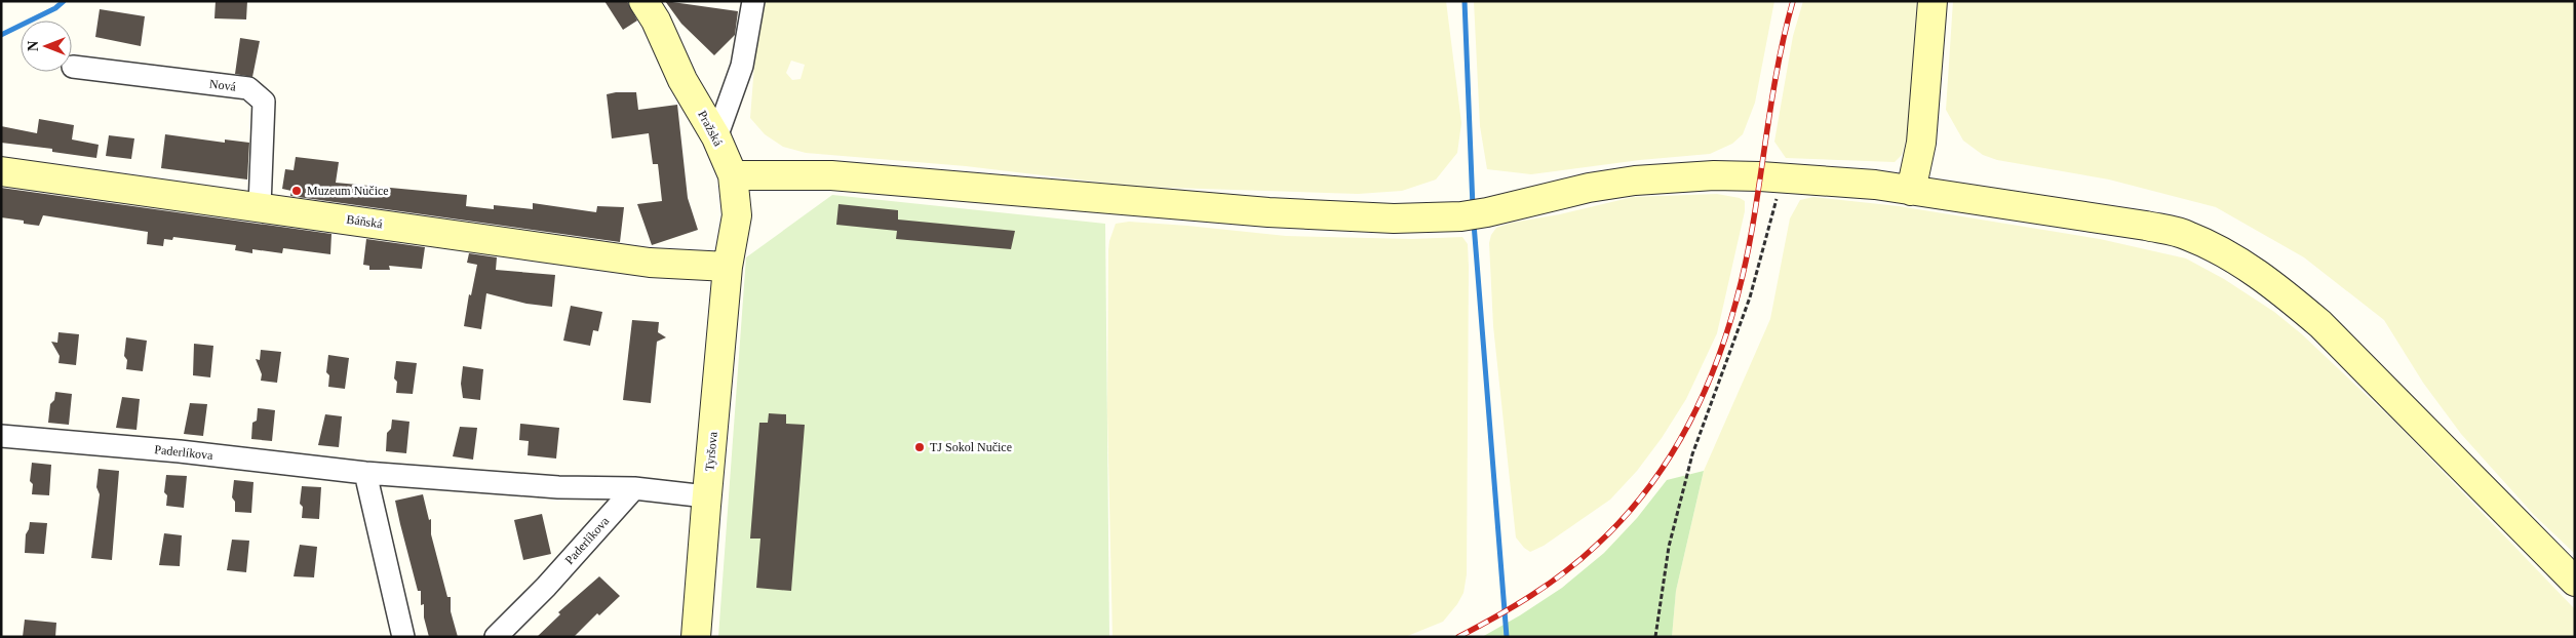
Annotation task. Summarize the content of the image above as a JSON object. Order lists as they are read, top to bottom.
{
  "streets": {
    "street": [
      "Nová",
      "Pražská",
      "Báňská",
      "Tyršova",
      "Paderlíkova"
    ]
  },
  "crossings": [
    ["Nová", "Báňská"],
    ["Pražská", "Báňská"],
    ["Pražská", "Tyršova"],
    ["Báňská", "Tyršova"],
    ["Tyršova", "Paderlíkova"]
  ],
  "places": ["Muzeum Nučice", "TJ Sokol Nučice"],
  "north": "left"
}
